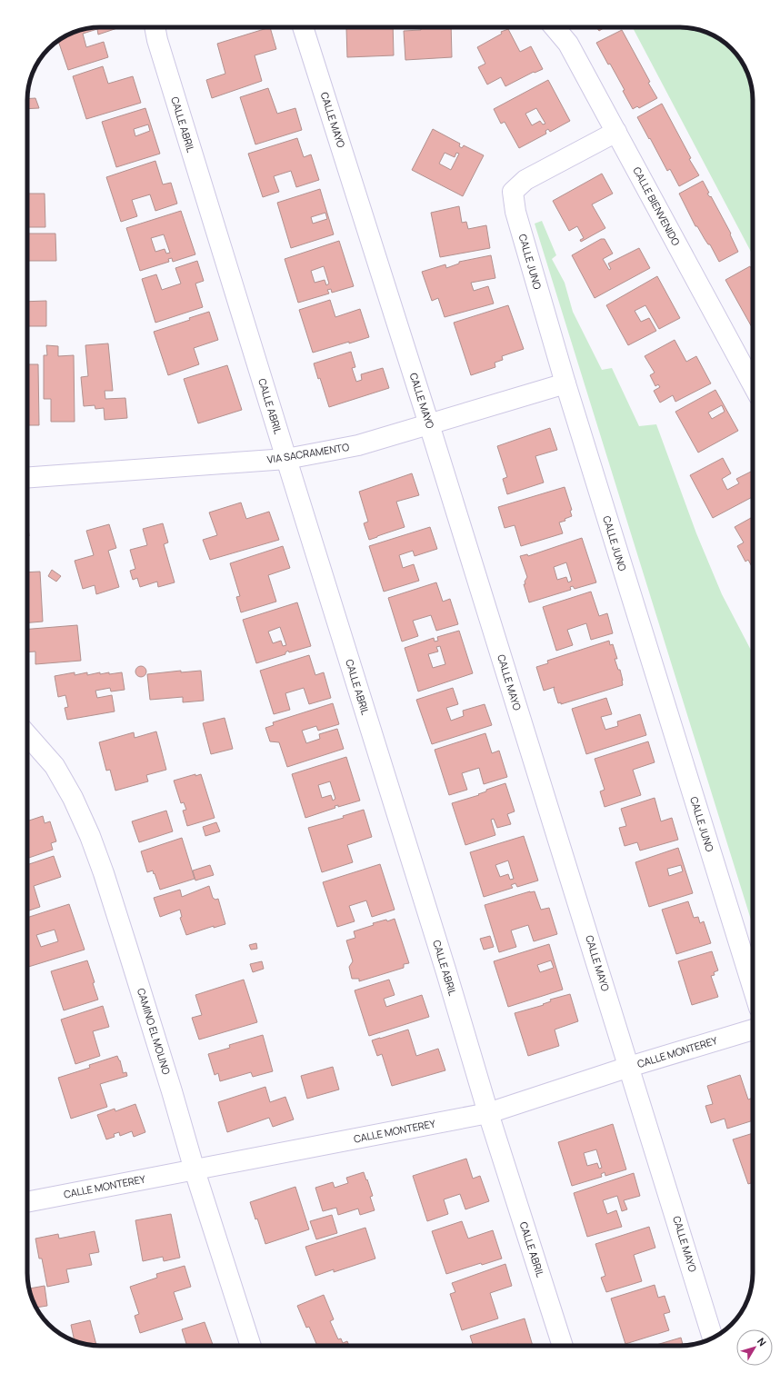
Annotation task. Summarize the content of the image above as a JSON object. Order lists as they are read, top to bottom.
{
  "streets": {
    "street": [
      "CALLE MAYO",
      "CALLE ABRIL",
      "CALLE BIENVENIDO",
      "CALLE JUNO",
      "VIA SACRAMENTO",
      "CAMINO EL MOLINO",
      "CALLE MONTEREY"
    ]
  },
  "crossings": [
    ["CALLE MAYO", "VIA SACRAMENTO"],
    ["CALLE MAYO", "CALLE MONTEREY"],
    ["CALLE ABRIL", "VIA SACRAMENTO"],
    ["CALLE ABRIL", "CALLE MONTEREY"],
    ["CALLE BIENVENIDO", "CALLE JUNO"],
    ["CALLE JUNO", "VIA SACRAMENTO"],
    ["CAMINO EL MOLINO", "CALLE MONTEREY"]
  ],
  "north": "top right"
}
